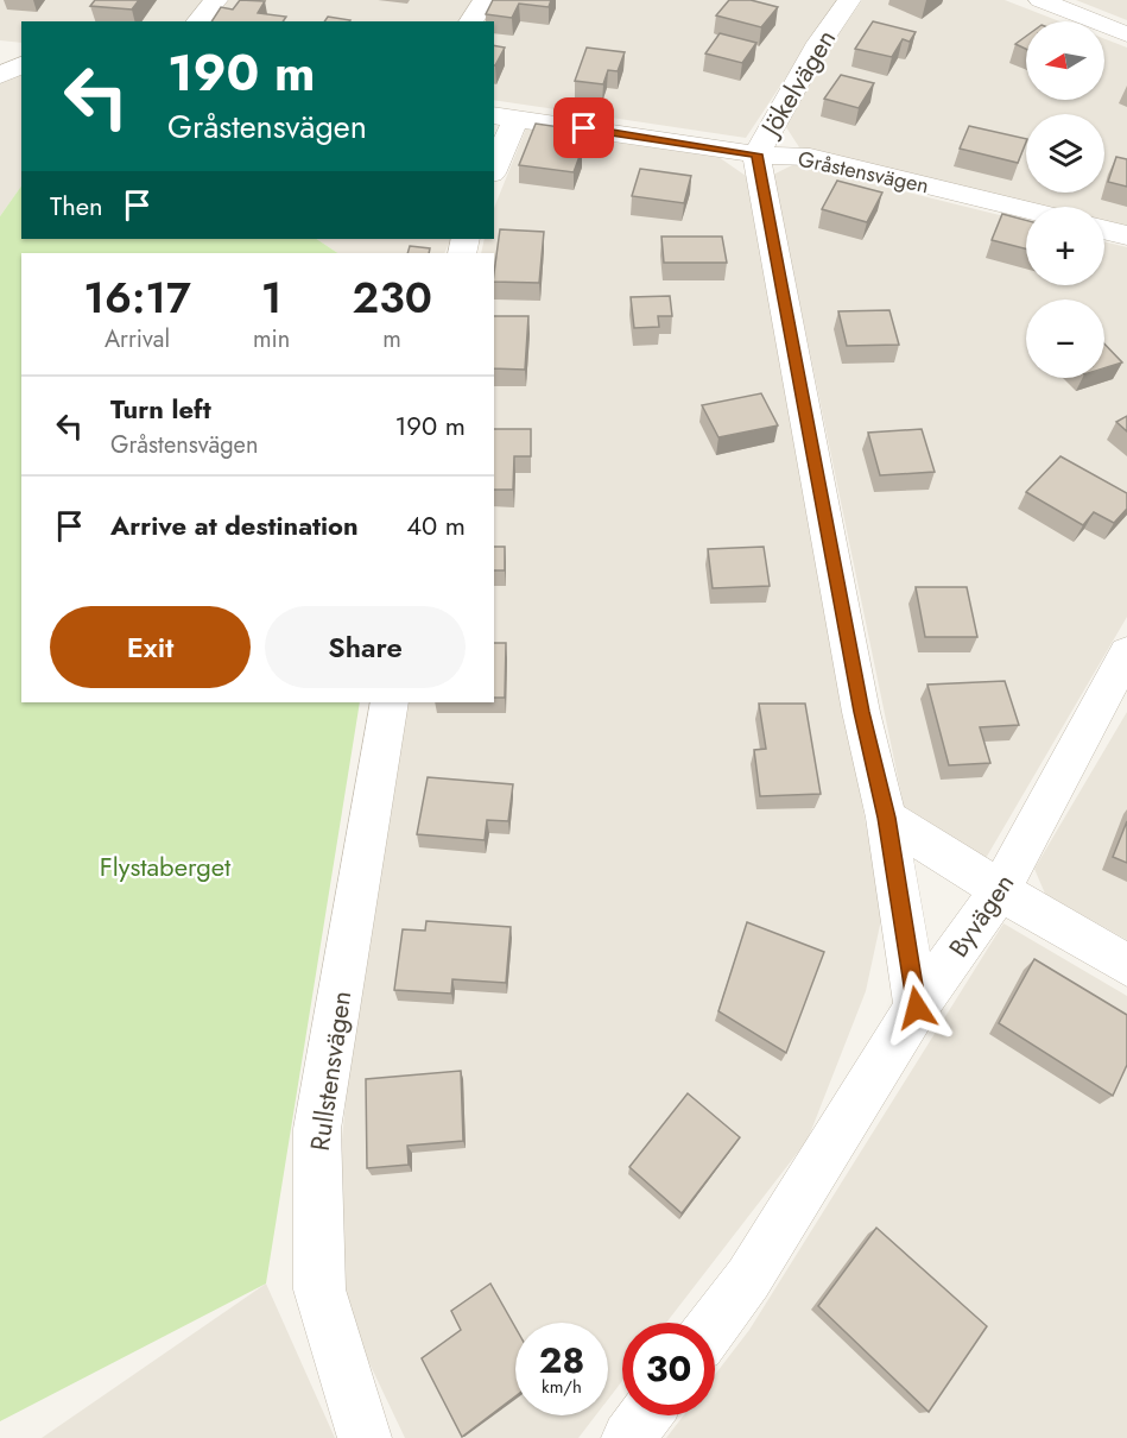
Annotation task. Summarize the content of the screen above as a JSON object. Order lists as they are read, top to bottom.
{
  "streets": {
    "street": [
      "Jökelvägen",
      "Gråstensvägen",
      "Byvägen",
      "Rullstensvägen"
    ]
  },
  "crossings": [
    ["Jökelvägen", "Gråstensvägen"],
    ["Jökelvägen", "Byvägen"]
  ],
  "parks": ["Flystaberget"],
  "north": "left",
  "page": {
    "map_buttons": ["+", "−"],
    "turn": ["190 m", "Gråstensvägen"],
    "then": "Then",
    "eta": [
      "16:17",
      "Arrival",
      "1",
      "min",
      "230",
      "m"
    ],
    "list": [
      {
        "name": "Turn left",
        "note": "Gråstensvägen",
        "value": "190 m"
      },
      {
        "name": "Arrive at destination",
        "value": "40 m"
      }
    ],
    "buttons": ["Exit", "Share"],
    "speed": "28 km/h",
    "limit": "30"
  }
}
